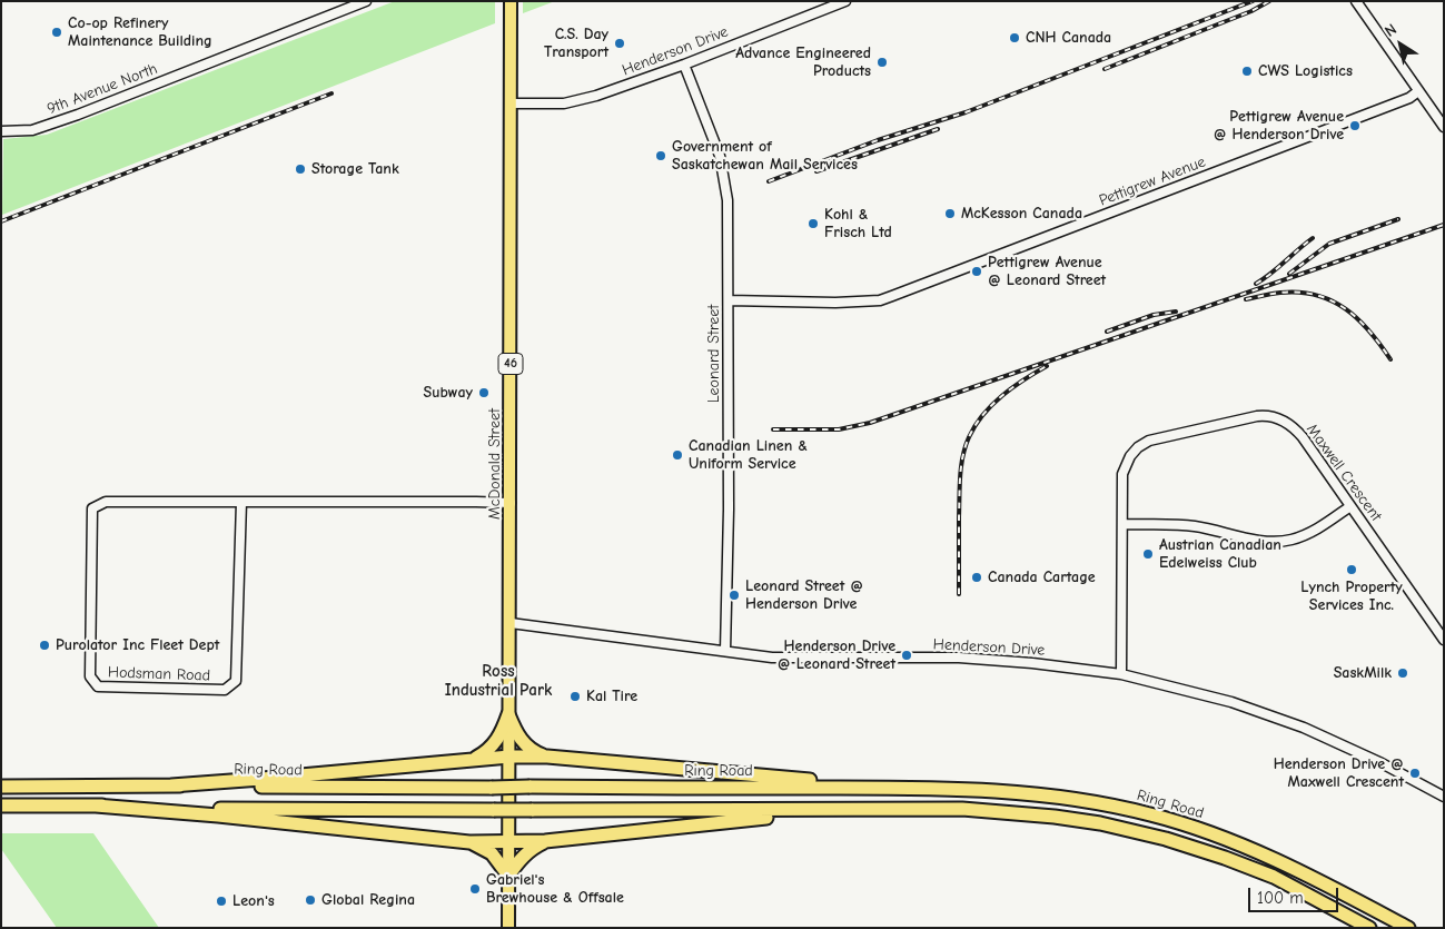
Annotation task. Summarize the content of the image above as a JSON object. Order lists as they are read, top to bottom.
{
  "streets": {
    "highway": ["Ring Road"],
    "main road": ["46", "McDonald Street"],
    "street": [
      "Henderson Drive",
      "9th Avenue North",
      "Pettigrew Avenue",
      "Leonard Street",
      "Maxwell Crescent",
      "Hodsman Road"
    ]
  },
  "crossings": [
    ["Henderson Drive", "Leonard Street"],
    ["Henderson Drive", "McDonald Street"],
    ["Henderson Drive", "Maxwell Crescent"],
    ["Pettigrew Avenue", "Leonard Street"],
    ["McDonald Street", "Hodsman Road"]
  ],
  "districts": ["Ross Industrial Park"],
  "places": [
    "Co-op Refinery Maintenance Building",
    "CNH Canada",
    "C.S. Day Transport",
    "Advance Engineered Products",
    "CWS Logistics",
    "Pettigrew Avenue @ Henderson Drive",
    "Government of Saskatchewan Mail Services",
    "Storage Tank",
    "McKesson Canada",
    "Kohl & Frisch Ltd",
    "Pettigrew Avenue @ Leonard Street",
    "Subway",
    "Canadian Linen & Uniform Service",
    "Austrian Canadian Edelweiss Club",
    "Lynch Property Services Inc.",
    "Canada Cartage",
    "Leonard Street @ Henderson Drive",
    "Purolator Inc Fleet Dept",
    "Henderson Drive @ Leonard Street",
    "SaskMilk",
    "Kal Tire",
    "Henderson Drive @ Maxwell Crescent",
    "Gabriel's Brewhouse & Offsale",
    "Global Regina",
    "Leon's"
  ],
  "scale_bar": "100 m",
  "north": "top left"
}
